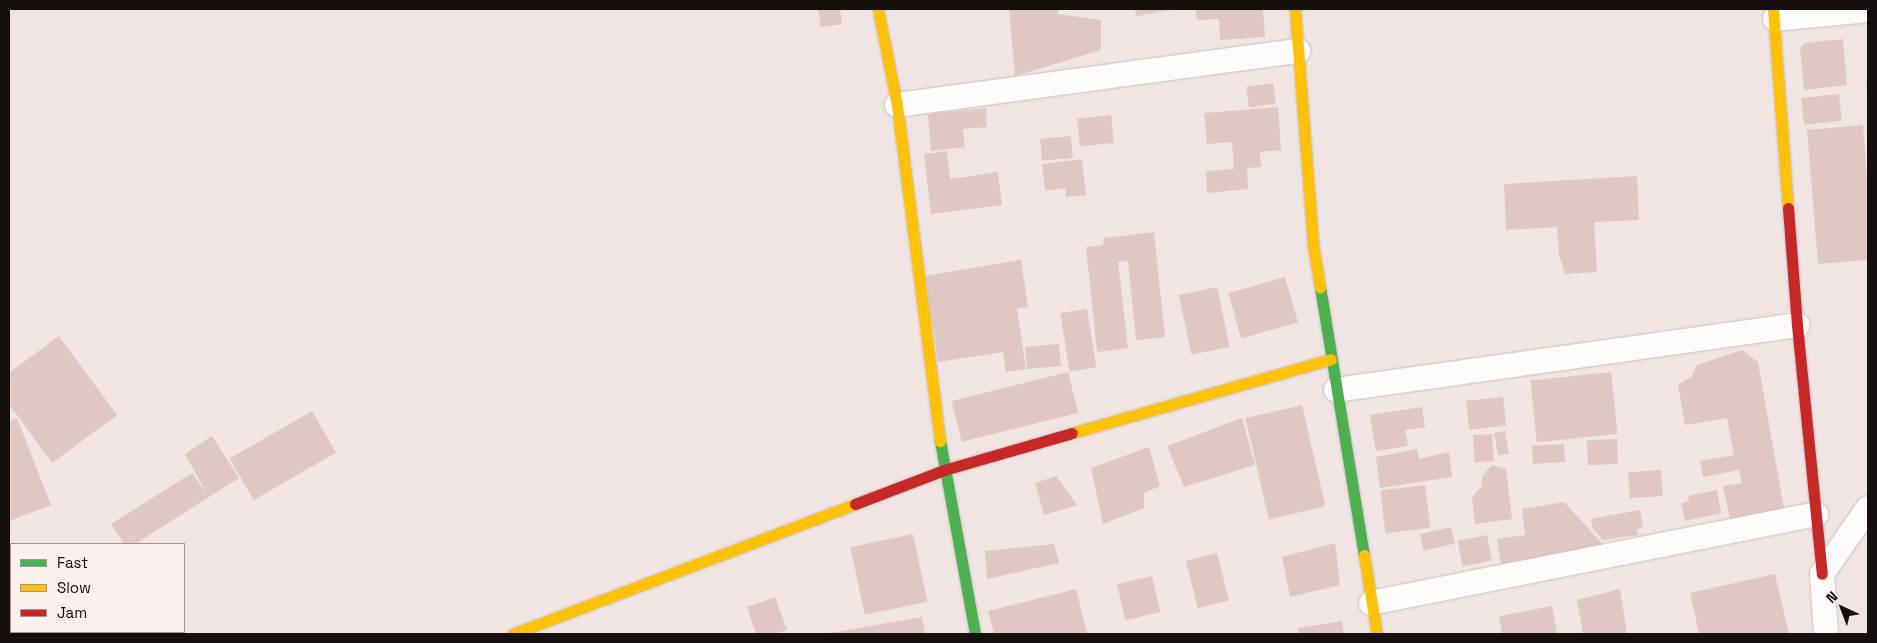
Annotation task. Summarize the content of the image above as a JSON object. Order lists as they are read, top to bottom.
{
  "legend": ["Fast", "Slow", "Jam"],
  "north": "top left"
}
